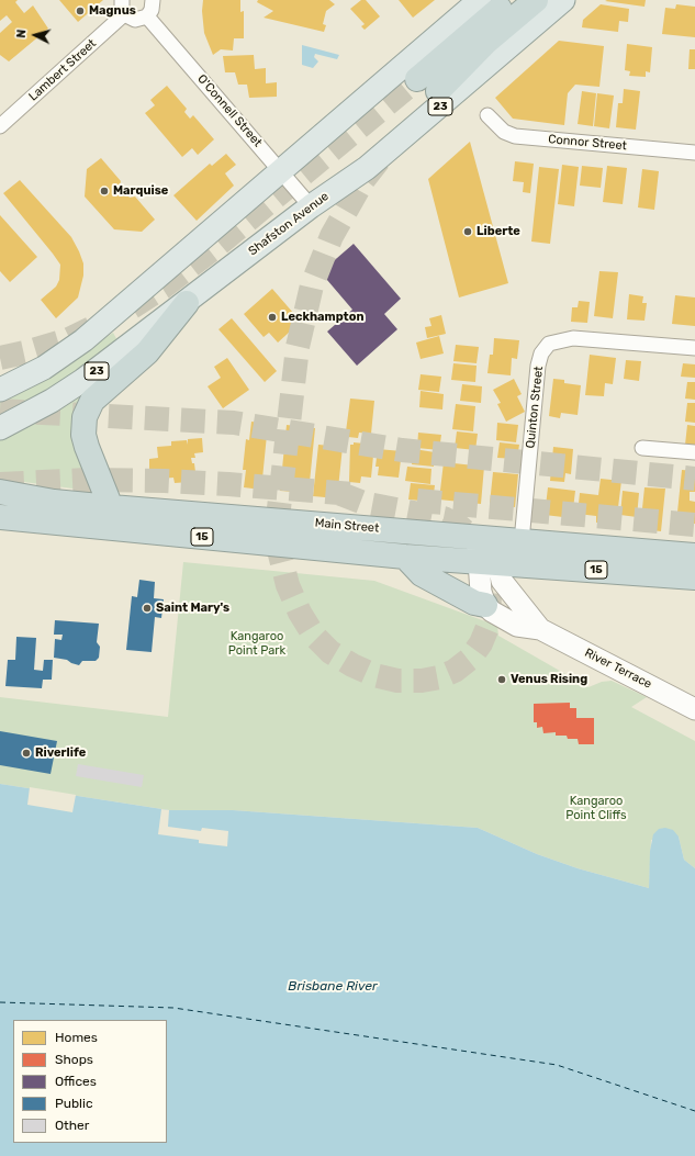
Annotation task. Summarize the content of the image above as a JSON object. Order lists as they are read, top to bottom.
{
  "streets": {
    "highway": ["Main Street", "15"],
    "main road": ["23", "Shafston Avenue", "River Terrace"],
    "street": [
      "Lambert Street",
      "O'Connell Street",
      "Connor Street",
      "Quinton Street"
    ]
  },
  "crossings": [
    ["O'Connell Street", "Shafston Avenue"],
    ["Quinton Street", "Main Street"],
    ["Main Street", "River Terrace"]
  ],
  "water": ["Brisbane River"],
  "parks": ["Kangaroo Point Park", "Kangaroo Point Cliffs"],
  "places": [
    "Magnus",
    "Marquise",
    "Liberte",
    "Leckhampton",
    "Saint Mary's",
    "Venus Rising",
    "Riverlife"
  ],
  "legend": [
    "Homes",
    "Shops",
    "Offices",
    "Public",
    "Other"
  ],
  "north": "left"
}
